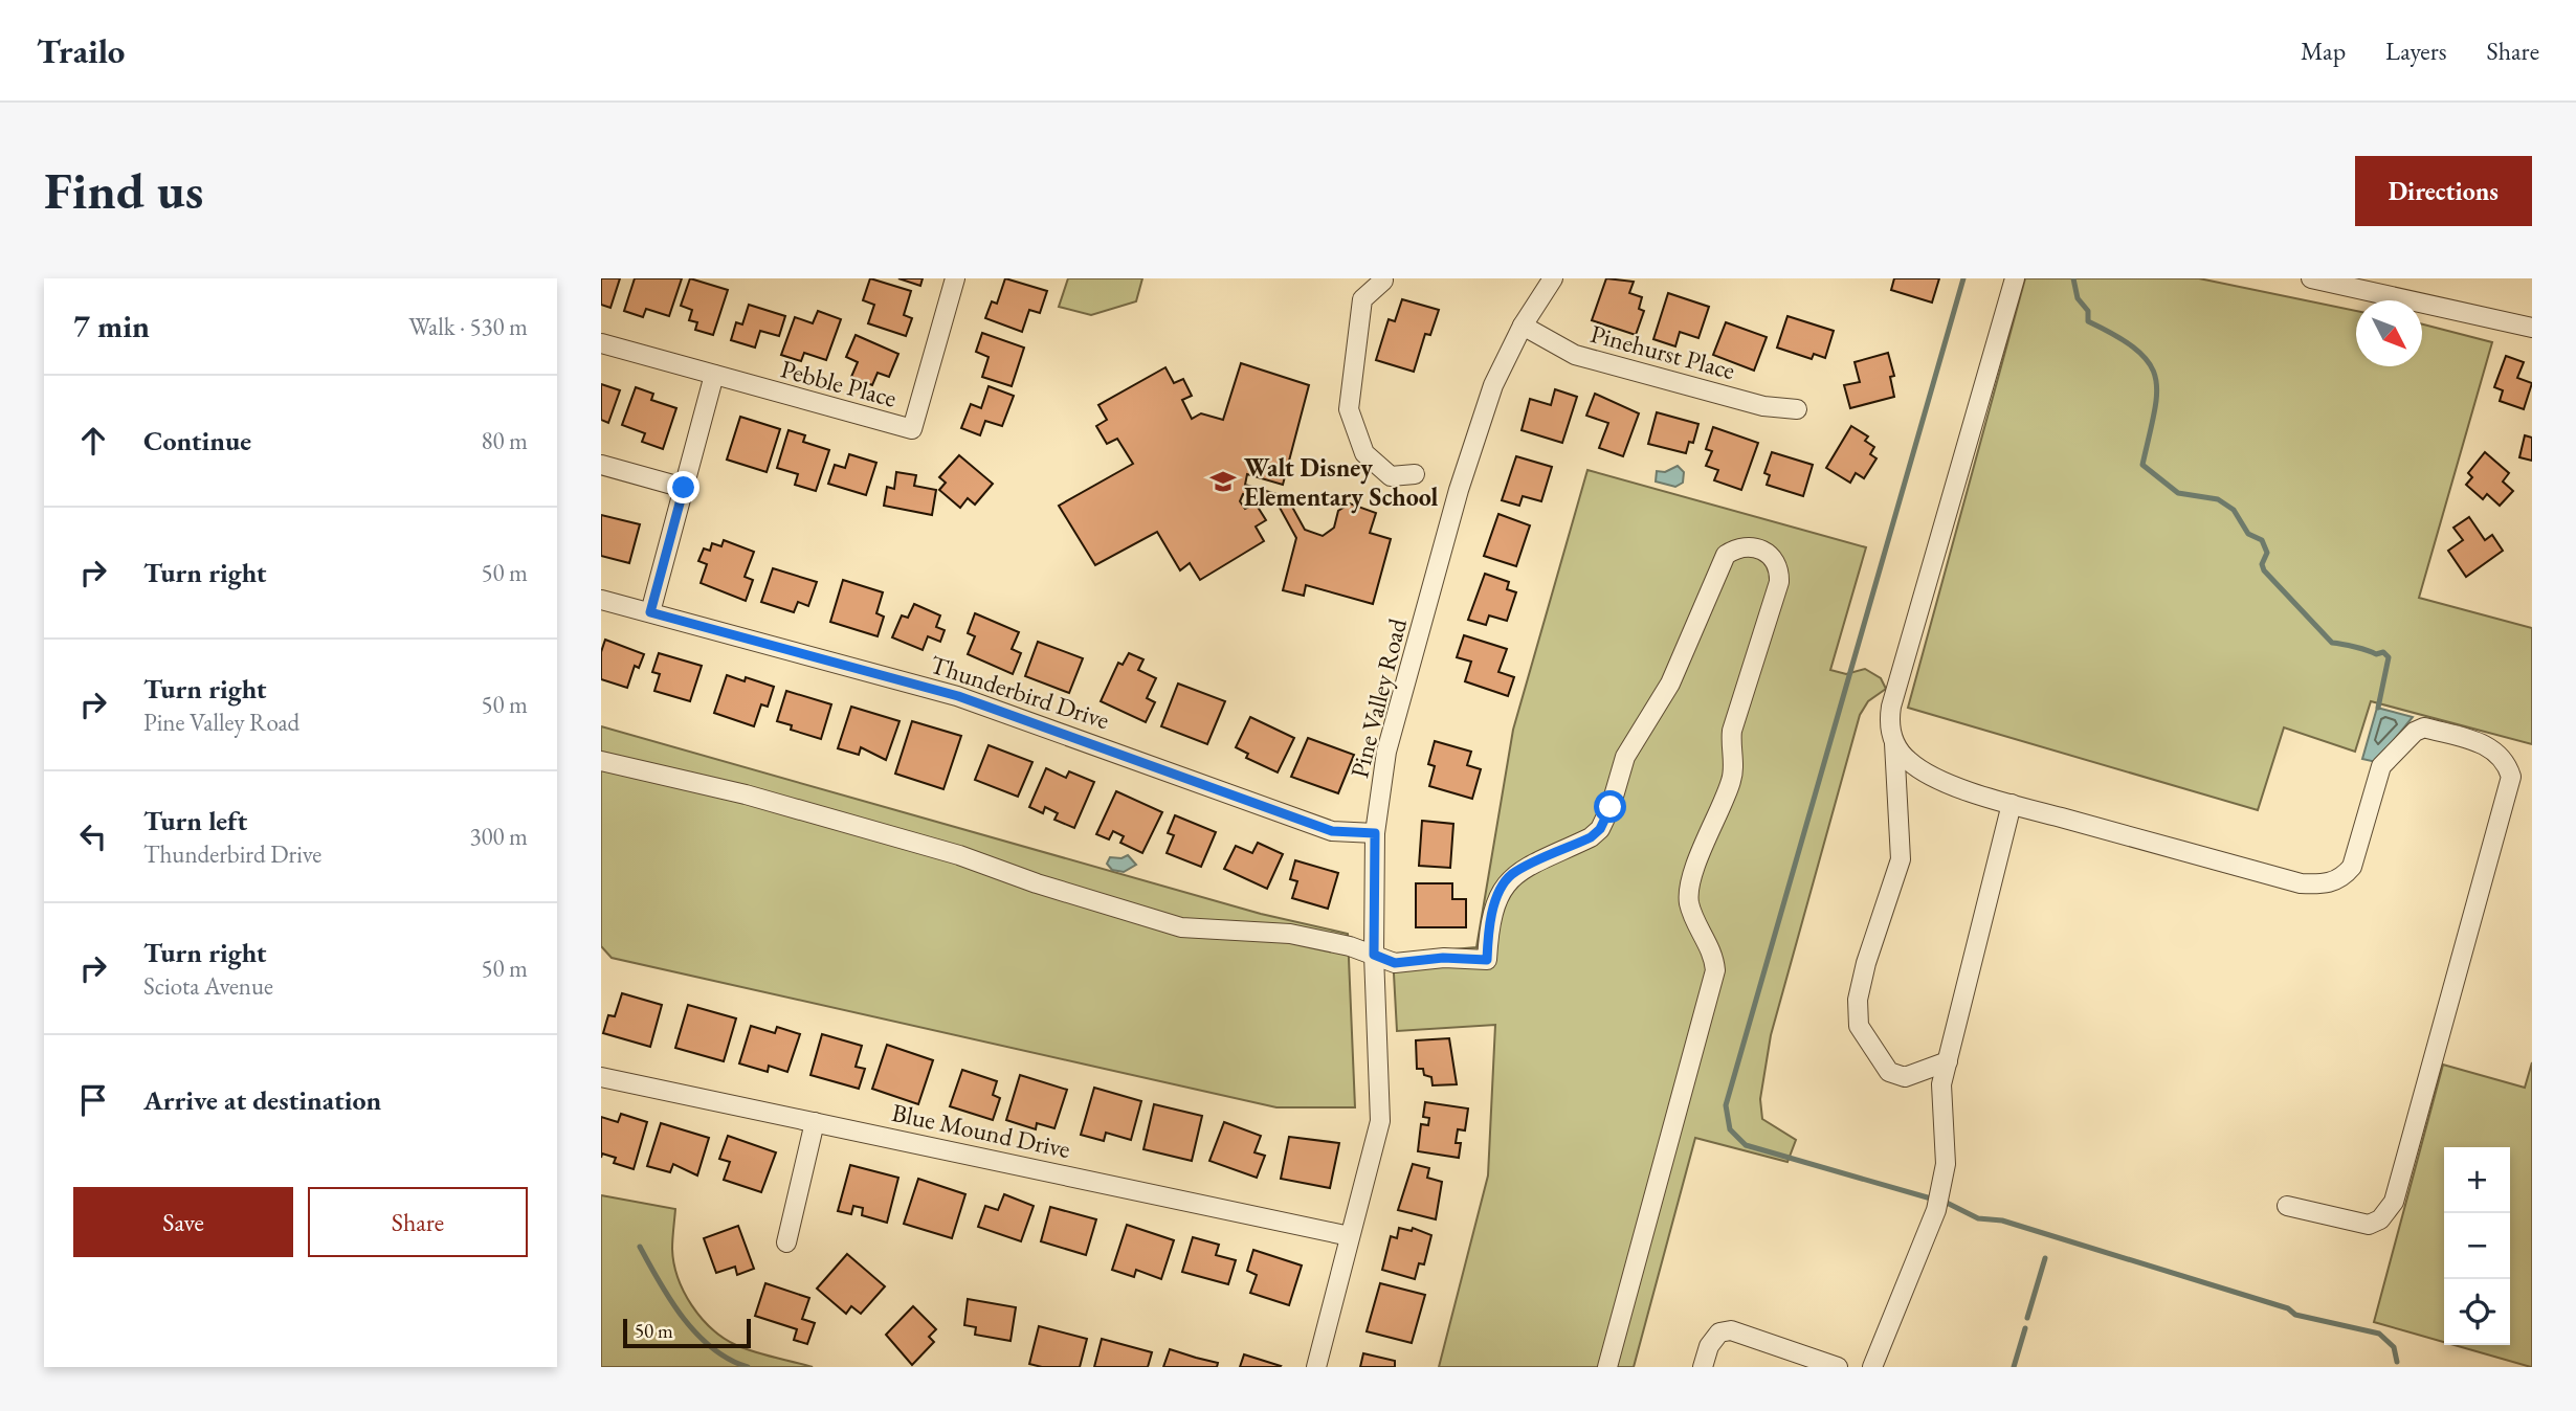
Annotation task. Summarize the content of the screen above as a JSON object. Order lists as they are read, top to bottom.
{
  "streets": {
    "street": [
      "Pinehurst Place",
      "Pebble Place",
      "Thunderbird Drive",
      "Pine Valley Road",
      "Blue Mound Drive"
    ]
  },
  "crossings": [
    ["Pinehurst Place", "Pine Valley Road"],
    ["Thunderbird Drive", "Pine Valley Road"],
    ["Pine Valley Road", "Blue Mound Drive"]
  ],
  "places": {
    "school or university": ["Walt Disney Elementary School"]
  },
  "scale_bar": "50 m",
  "north": "bottom right",
  "page": {
    "header": "Trailo",
    "nav": ["Map", "Layers", "Share"],
    "buttons": [
      "Directions",
      ["Save", "Share"]
    ],
    "title": "Find us",
    "heading": ["7 min", "Walk · 530 m"],
    "list": [
      ["Continue", "80 m"],
      ["Turn right", "50 m"],
      ["Turn right", "Pine Valley Road", "50 m"],
      ["Turn left", "Thunderbird Drive", "300 m"],
      ["Turn right", "Sciota Avenue", "50 m"],
      "Arrive at destination"
    ],
    "map_buttons": ["+", "−"],
    "scale": "50 m"
  }
}
